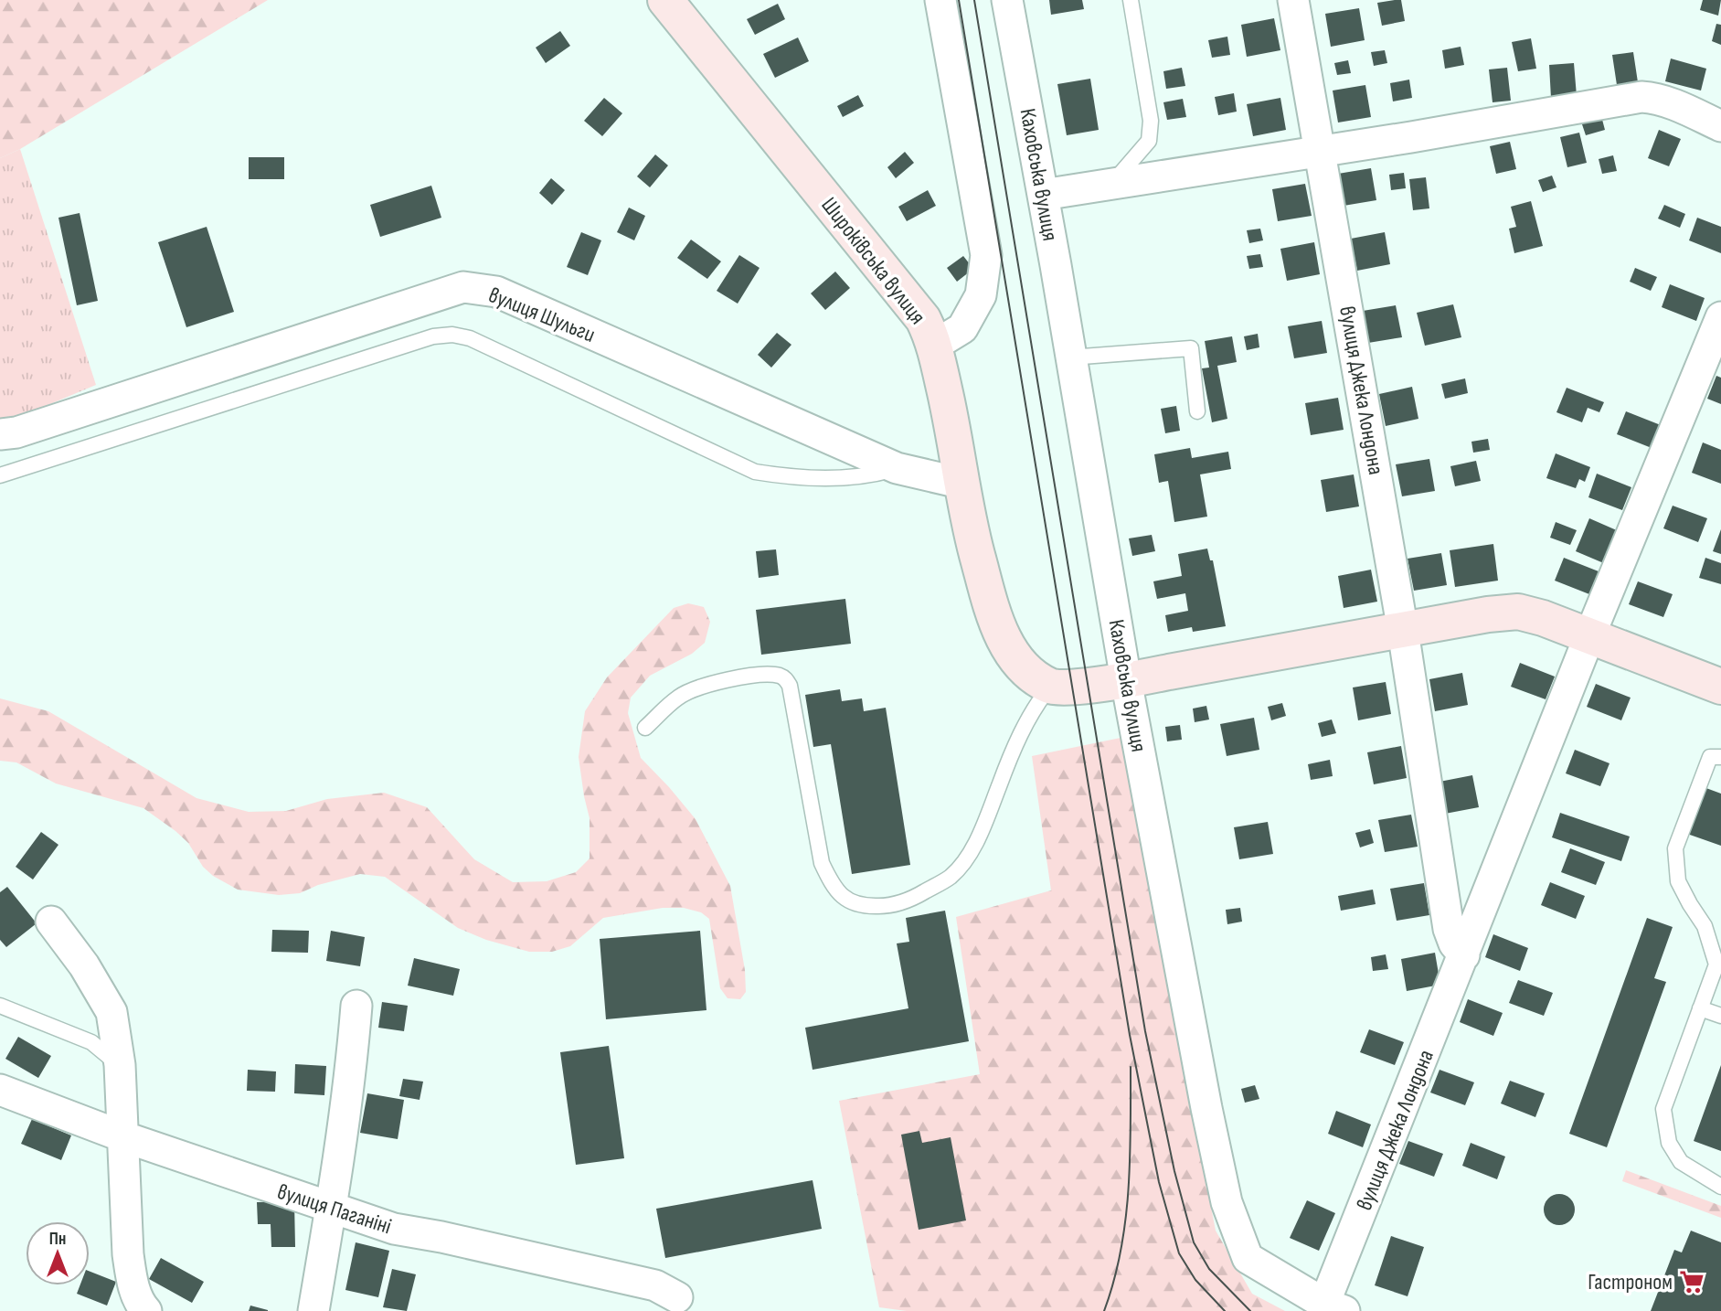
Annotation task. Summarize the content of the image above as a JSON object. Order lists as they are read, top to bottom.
{
  "streets": {
    "main road": ["Широківська вулиця"],
    "street": [
      "Каховська вулиця",
      "вулиця Шульги",
      "вулиця Джека Лондона",
      "вулиця Паганіні"
    ]
  },
  "crossings": [
    ["Каховська вулиця", "вулиця Джека Лондона"],
    ["Широківська вулиця", "вулиця Шульги"]
  ],
  "places": {
    "supermarket": ["Гастроном"]
  },
  "north": "top"
}
